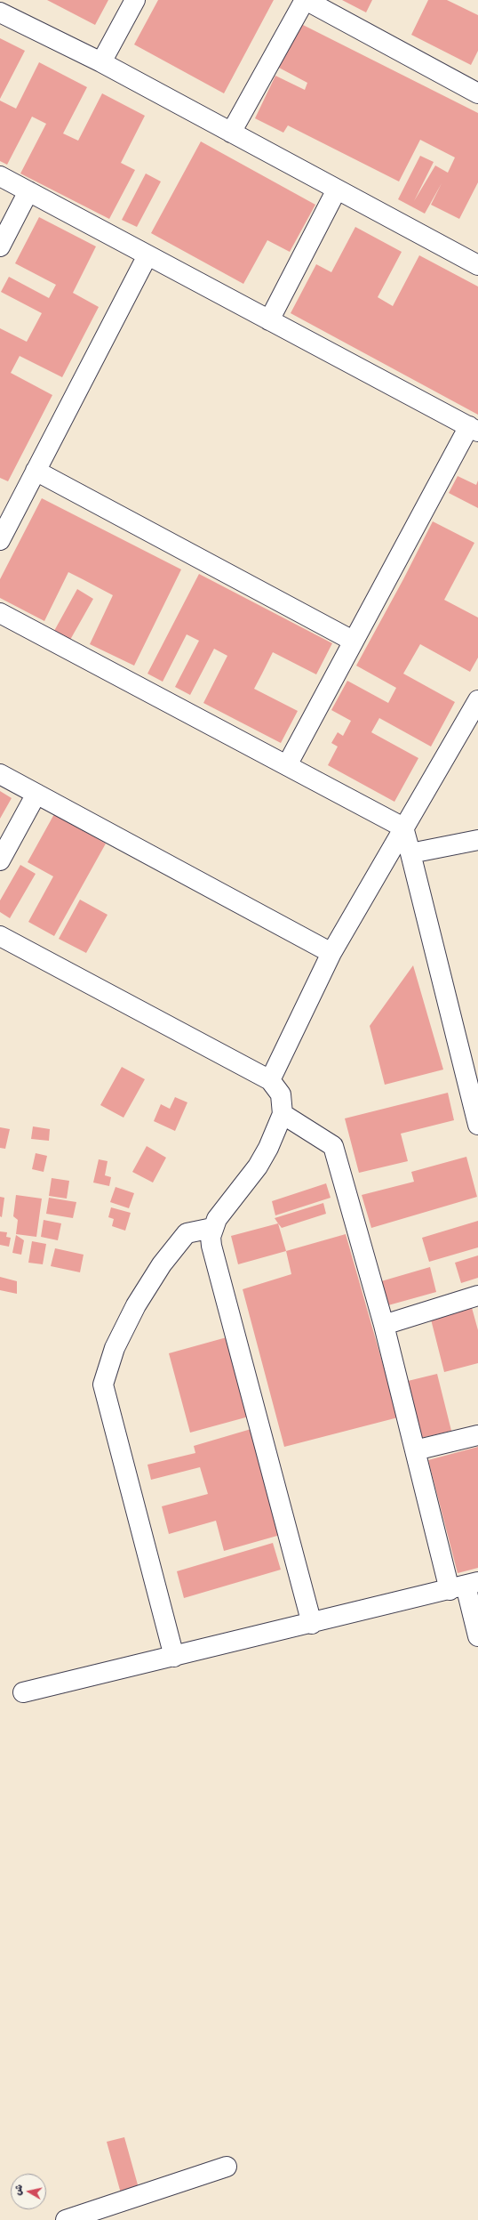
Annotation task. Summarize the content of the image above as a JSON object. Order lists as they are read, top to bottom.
{
  "north": "left"
}
